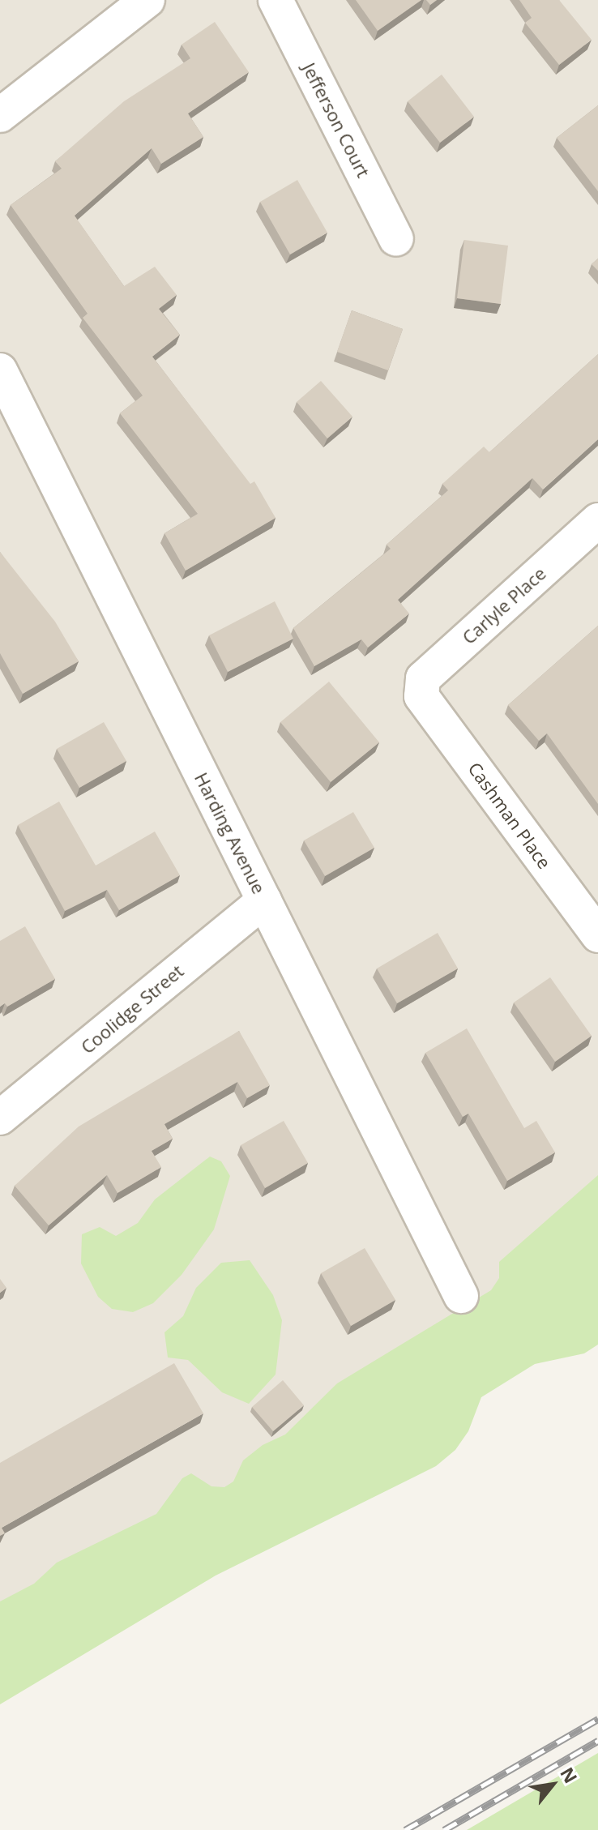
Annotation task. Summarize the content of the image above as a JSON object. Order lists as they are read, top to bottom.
{
  "streets": {
    "street": [
      "Jefferson Court",
      "Carlyle Place",
      "Cashman Place",
      "Harding Avenue",
      "Coolidge Street"
    ]
  },
  "crossings": [
    ["Carlyle Place", "Cashman Place"],
    ["Harding Avenue", "Coolidge Street"]
  ],
  "north": "top right"
}
